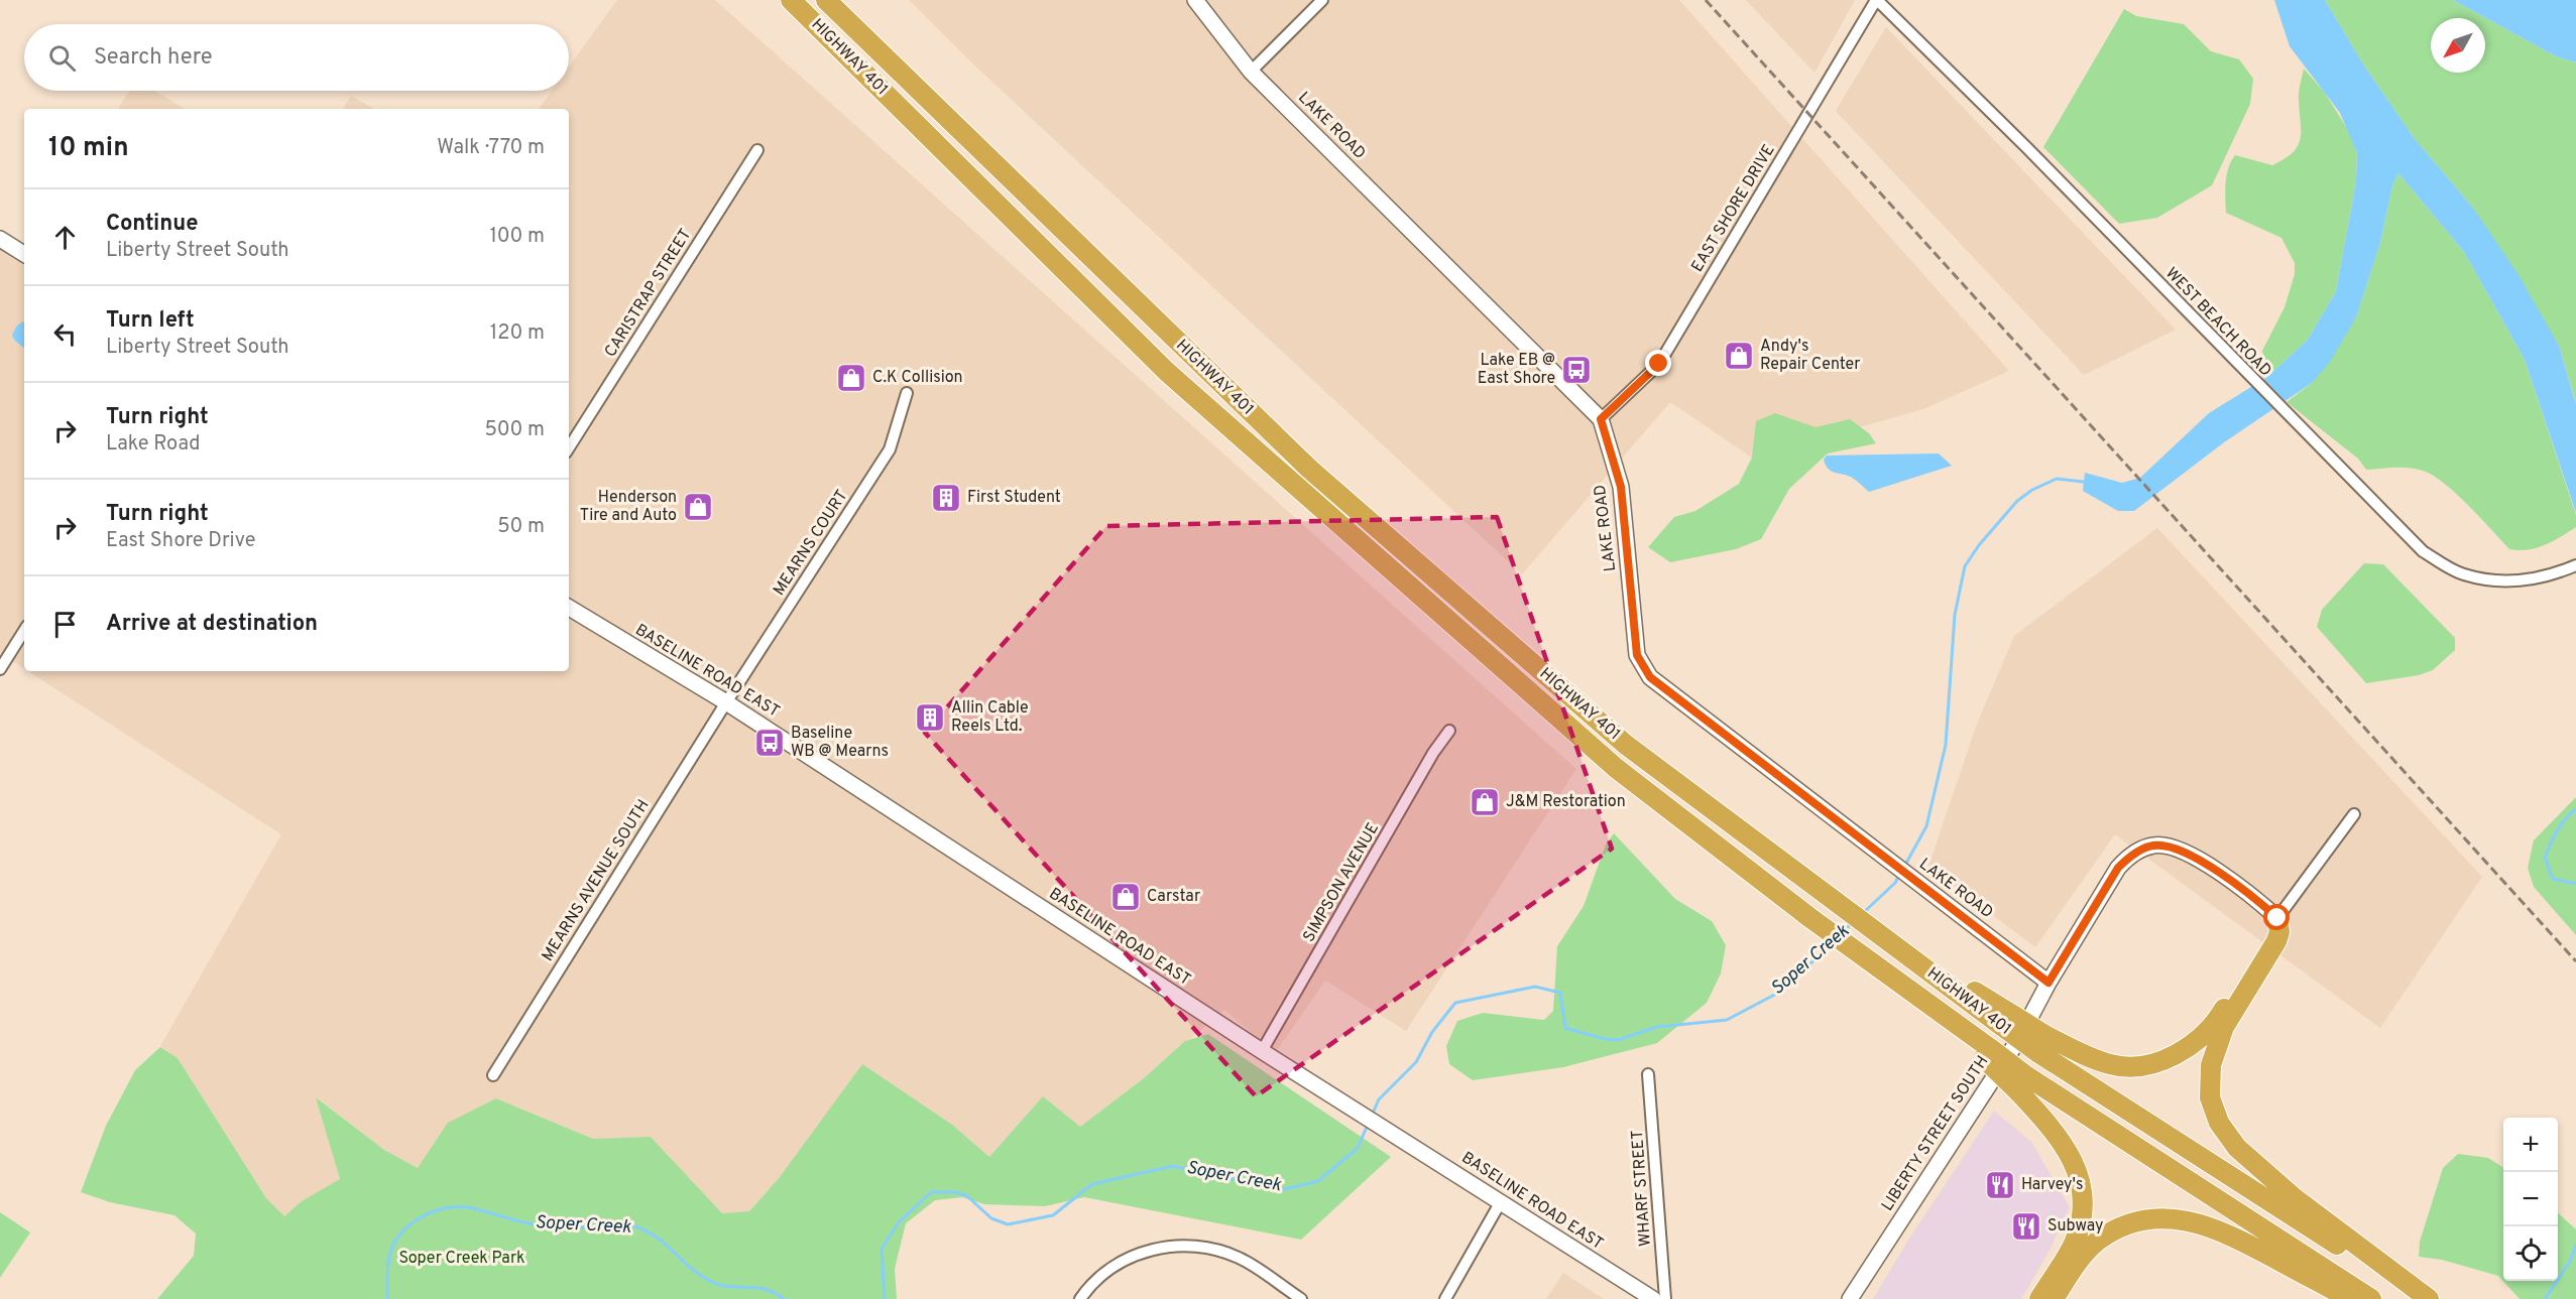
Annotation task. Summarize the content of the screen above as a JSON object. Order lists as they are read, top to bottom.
{
  "streets": {
    "highway": ["HIGHWAY 401"],
    "street": [
      "LAKE ROAD",
      "EAST SHORE DRIVE",
      "CARISTRAP STREET",
      "WEST BEACH ROAD",
      "MEARNS COURT",
      "BASELINE ROAD EAST",
      "MEARNS AVENUE SOUTH",
      "SIMPSON AVENUE",
      "LIBERTY STREET SOUTH",
      "WHARF STREET"
    ]
  },
  "crossings": [
    ["LAKE ROAD", "EAST SHORE DRIVE"],
    ["LAKE ROAD", "LIBERTY STREET SOUTH"],
    ["EAST SHORE DRIVE", "WEST BEACH ROAD"],
    ["MEARNS COURT", "BASELINE ROAD EAST"],
    ["MEARNS COURT", "MEARNS AVENUE SOUTH"],
    ["BASELINE ROAD EAST", "MEARNS AVENUE SOUTH"],
    ["BASELINE ROAD EAST", "SIMPSON AVENUE"]
  ],
  "water": ["Soper Creek"],
  "parks": ["Soper Creek Park"],
  "places": {
    "shop": [
      "Andy's Repair Center",
      "C.K Collision",
      "Henderson Tire and Auto",
      "J&M Restoration",
      "Carstar"
    ],
    "bus stop": ["Lake EB @ East Shore", "Baseline WB @ Mearns"],
    "building": ["First Student", "Allin Cable Reels Ltd."],
    "restaurant": ["Harvey's", "Subway"]
  },
  "north": "bottom left",
  "page": {
    "search": "Search here",
    "heading": ["10 min", "Walk · 770 m"],
    "list": [
      ["Continue", "Liberty Street South", "100 m"],
      ["Turn left", "Liberty Street South", "120 m"],
      ["Turn right", "Lake Road", "500 m"],
      ["Turn right", "East Shore Drive", "50 m"],
      "Arrive at destination"
    ],
    "map_buttons": ["+", "−"]
  }
}
